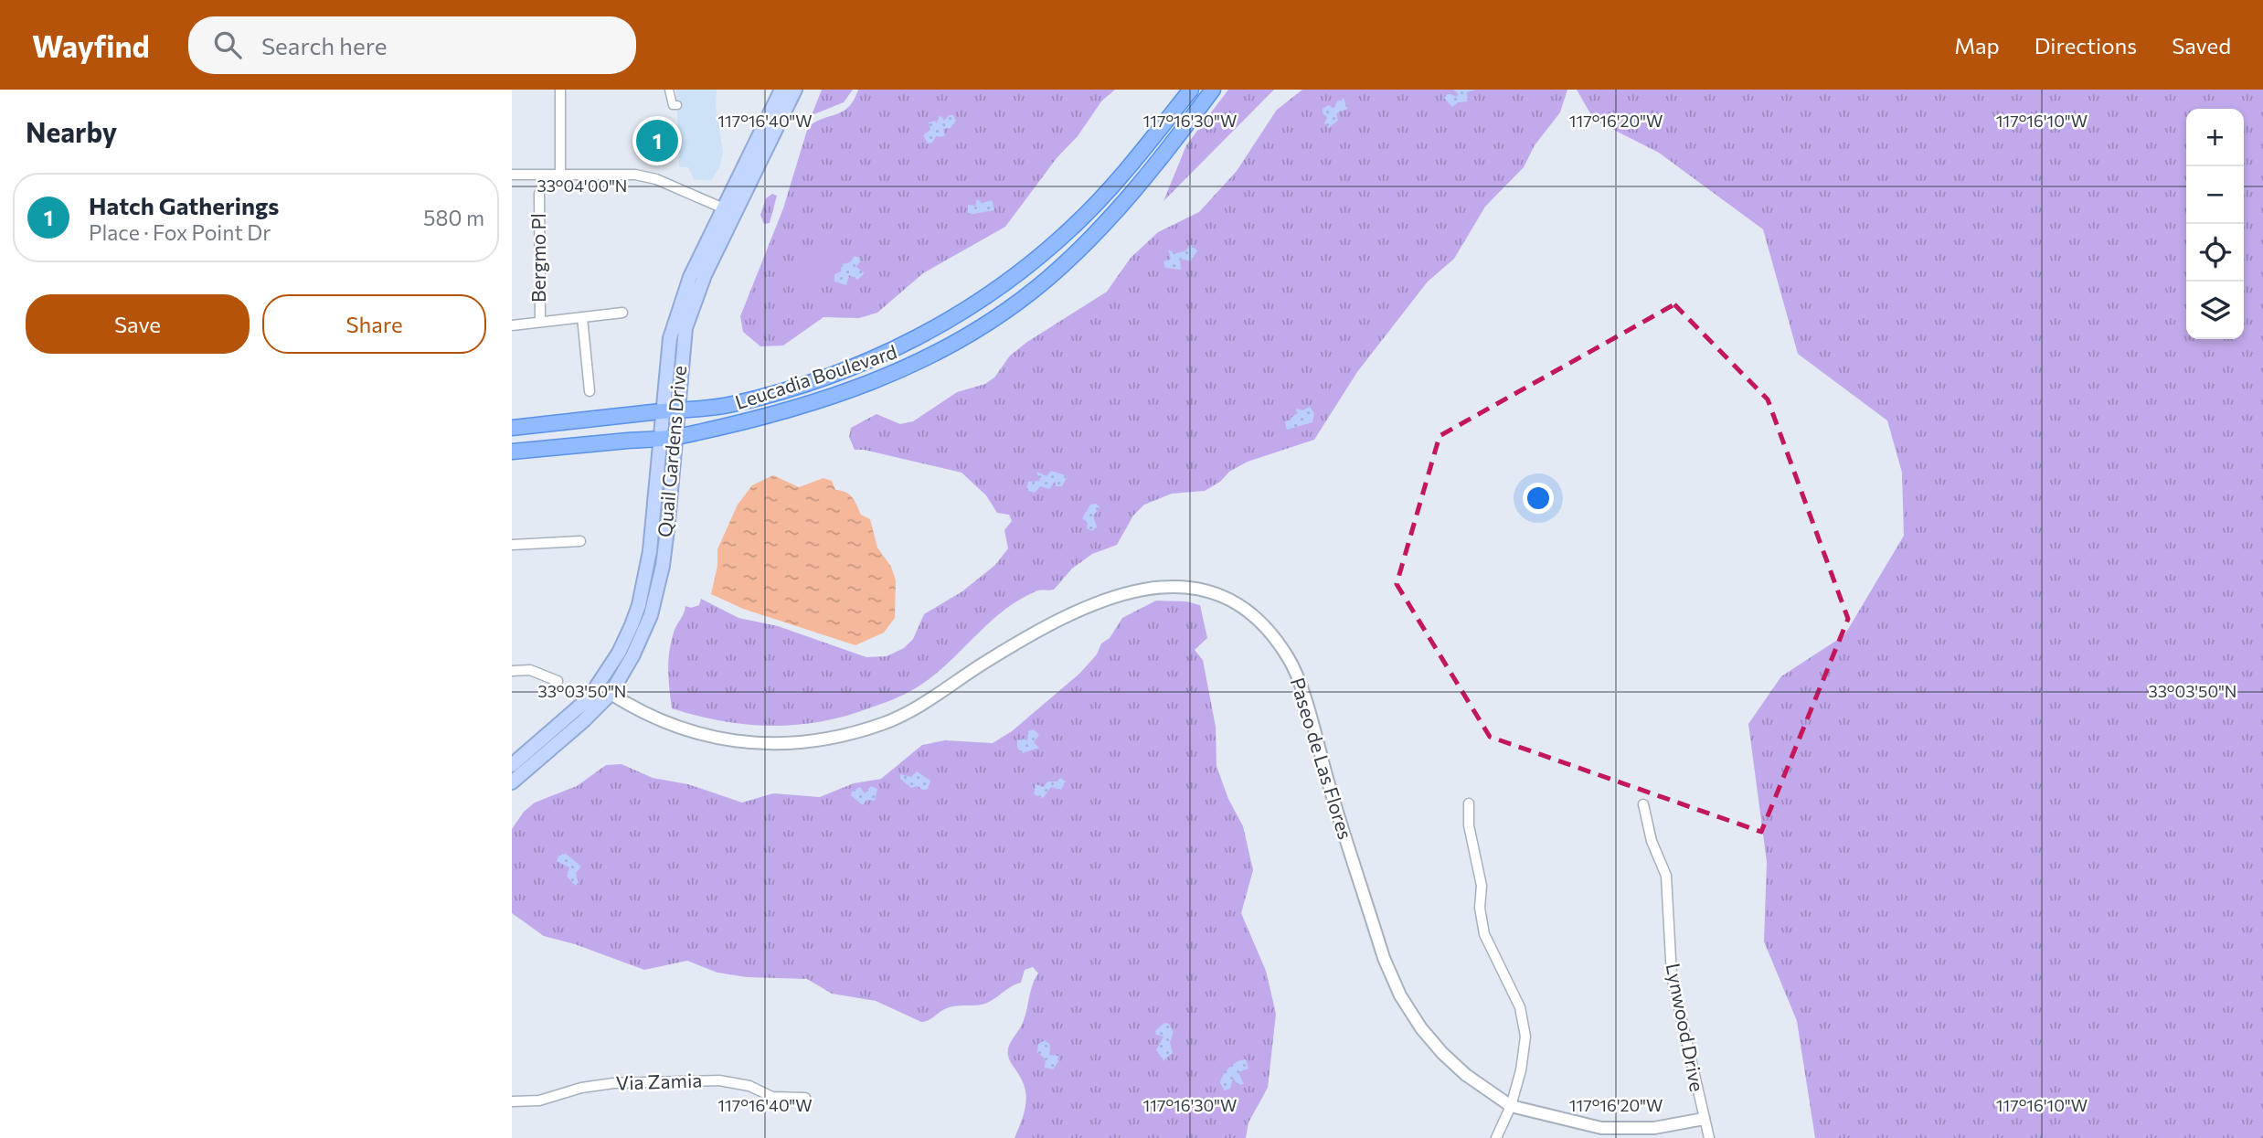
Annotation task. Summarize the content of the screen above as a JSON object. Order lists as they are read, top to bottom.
{
  "streets": {
    "main road": ["Leucadia Boulevard", "Quail Gardens Drive"],
    "street": [
      "Bergmo Pl",
      "Paseo de Las Flores",
      "Lynwood Drive",
      "Via Zamia"
    ]
  },
  "crossings": [
    ["Leucadia Boulevard", "Quail Gardens Drive"],
    ["Quail Gardens Drive", "Paseo de Las Flores"],
    ["Paseo de Las Flores", "Lynwood Drive"]
  ],
  "page": {
    "header": "Wayfind",
    "search": "Search here",
    "nav": ["Map", "Directions", "Saved"],
    "heading": "Nearby",
    "map_buttons": ["+", "−"],
    "pins": "1",
    "list": [
      {
        "mark": "1",
        "name": "Hatch Gatherings",
        "note": "Place · Fox Point Dr",
        "value": "580 m"
      }
    ],
    "buttons": ["Save", "Share"]
  },
  "coordinates": [
    "117°16'40\"W",
    "117°16'30\"W",
    "117°16'20\"W",
    "117°16'10\"W",
    "33°04'00\"N",
    "33°03'50\"N"
  ]
}
